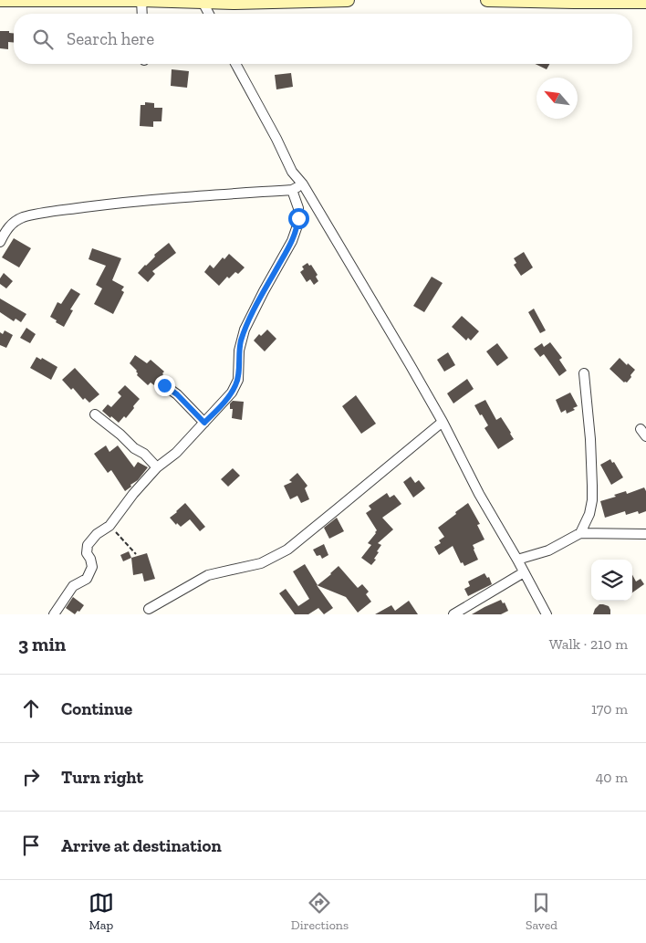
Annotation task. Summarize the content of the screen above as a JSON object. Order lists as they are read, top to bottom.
{
  "north": "top left",
  "page": {
    "search": "Search here",
    "heading": ["3 min", "Walk · 210 m"],
    "list": [
      ["Continue", "170 m"],
      ["Turn right", "40 m"],
      "Arrive at destination"
    ],
    "nav": ["Map", "Directions", "Saved"]
  }
}
